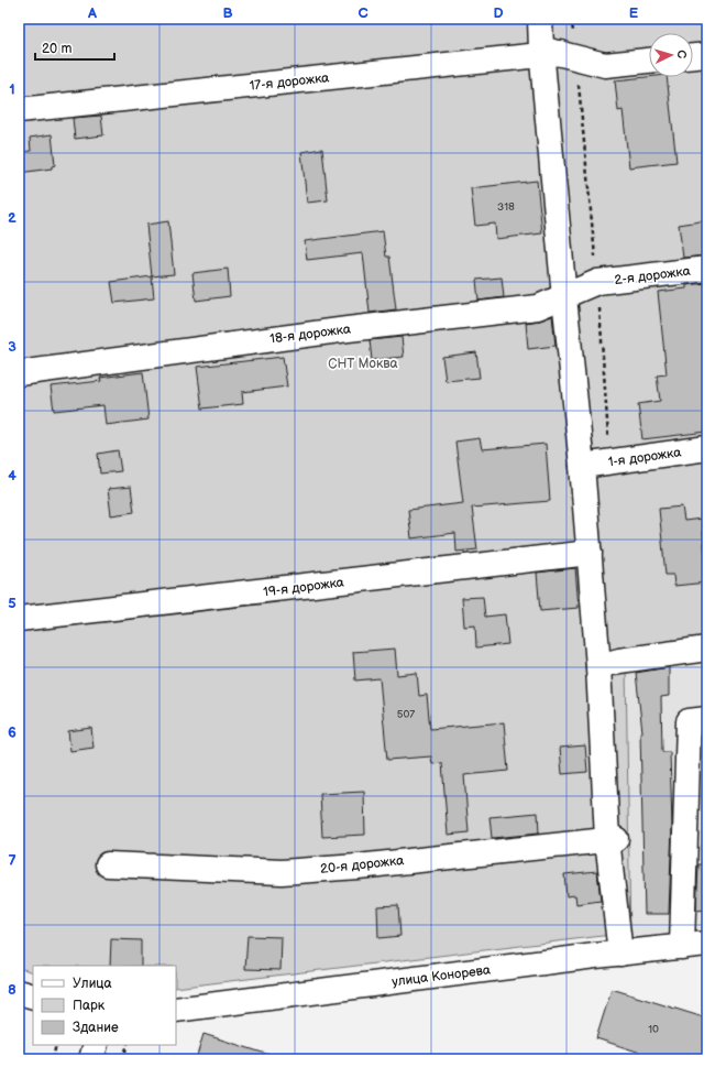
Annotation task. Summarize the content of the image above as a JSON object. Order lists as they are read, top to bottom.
{
  "streets": {
    "street": [
      "17-я дорожка",
      "2-я дорожка",
      "18-я дорожка",
      "1-я дорожка",
      "19-я дорожка",
      "20-я дорожка",
      "улица Конорева"
    ]
  },
  "crossings": [
    ["2-я дорожка", "18-я дорожка"]
  ],
  "parks": ["СНТ Моква"],
  "house_numbers": ["318", "507", "10"],
  "legend": ["Улица", "Парк", "Здание"],
  "scale_bar": "20 m",
  "north": "right",
  "grid": {
    "columns": [
      "A",
      "B",
      "C",
      "D",
      "E"
    ],
    "rows": [
      "1",
      "2",
      "3",
      "4",
      "5",
      "6",
      "7",
      "8"
    ]
  }
}
